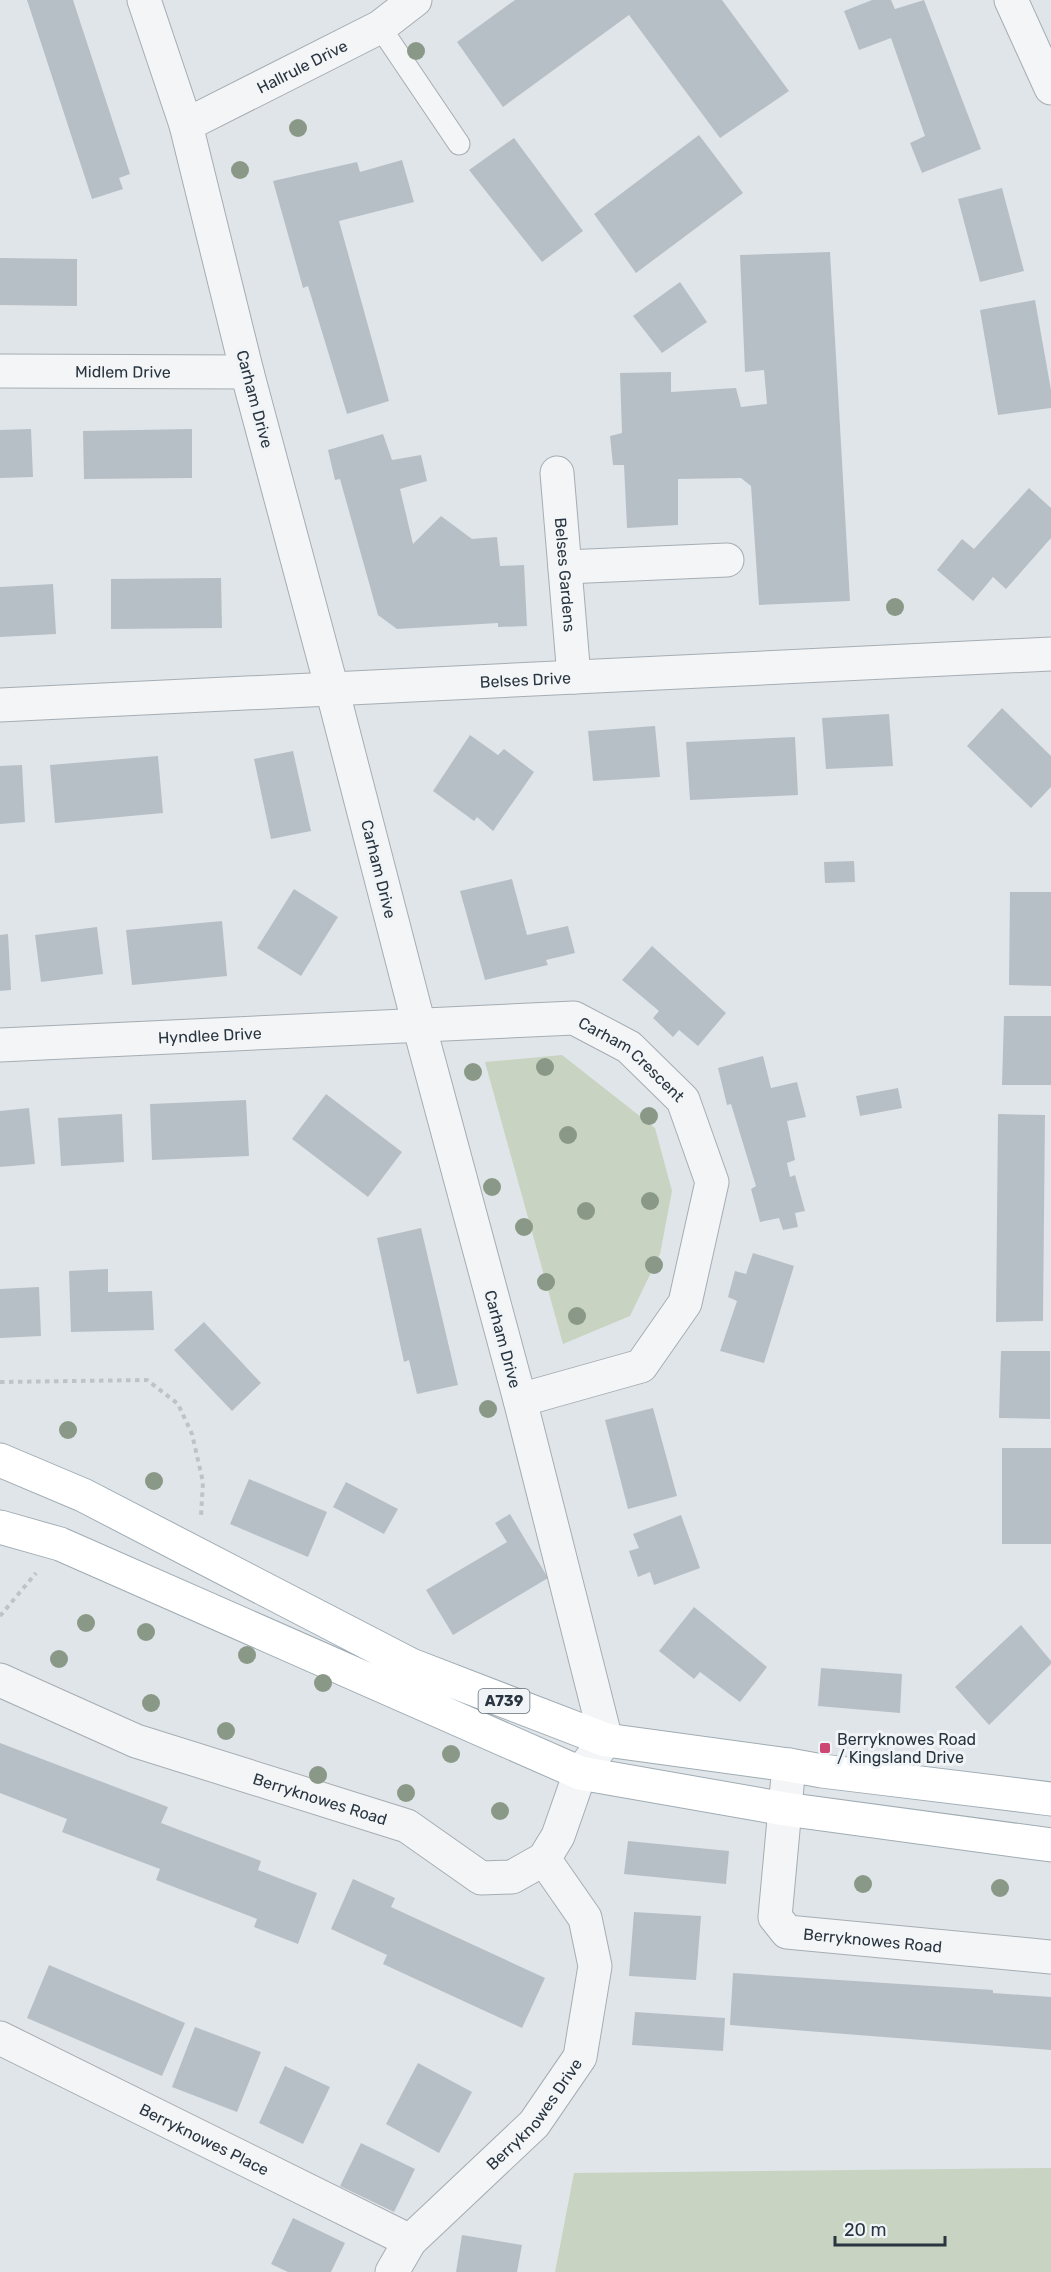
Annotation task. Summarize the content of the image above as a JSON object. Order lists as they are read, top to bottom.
{
  "streets": {
    "main road": ["A739"],
    "street": [
      "Hallrule Drive",
      "Midlem Drive",
      "Carham Drive",
      "Belses Gardens",
      "Belses Drive",
      "Hyndlee Drive",
      "Carham Crescent",
      "Berryknowes Road",
      "Berryknowes Drive",
      "Berryknowes Place"
    ]
  },
  "crossings": [
    ["Hallrule Drive", "Carham Drive"],
    ["Midlem Drive", "Carham Drive"],
    ["Carham Drive", "Belses Drive"],
    ["Carham Drive", "Hyndlee Drive"],
    ["Carham Drive", "Carham Crescent"],
    ["Carham Drive", "A739"],
    ["Belses Gardens", "Belses Drive"],
    ["Hyndlee Drive", "Carham Crescent"],
    ["A739", "Berryknowes Road"],
    ["Berryknowes Road", "Berryknowes Drive"],
    ["Berryknowes Drive", "Berryknowes Place"]
  ],
  "places": {
    "transit": ["Berryknowes Road / Kingsland Drive"]
  },
  "scale_bar": "20 m"
}
